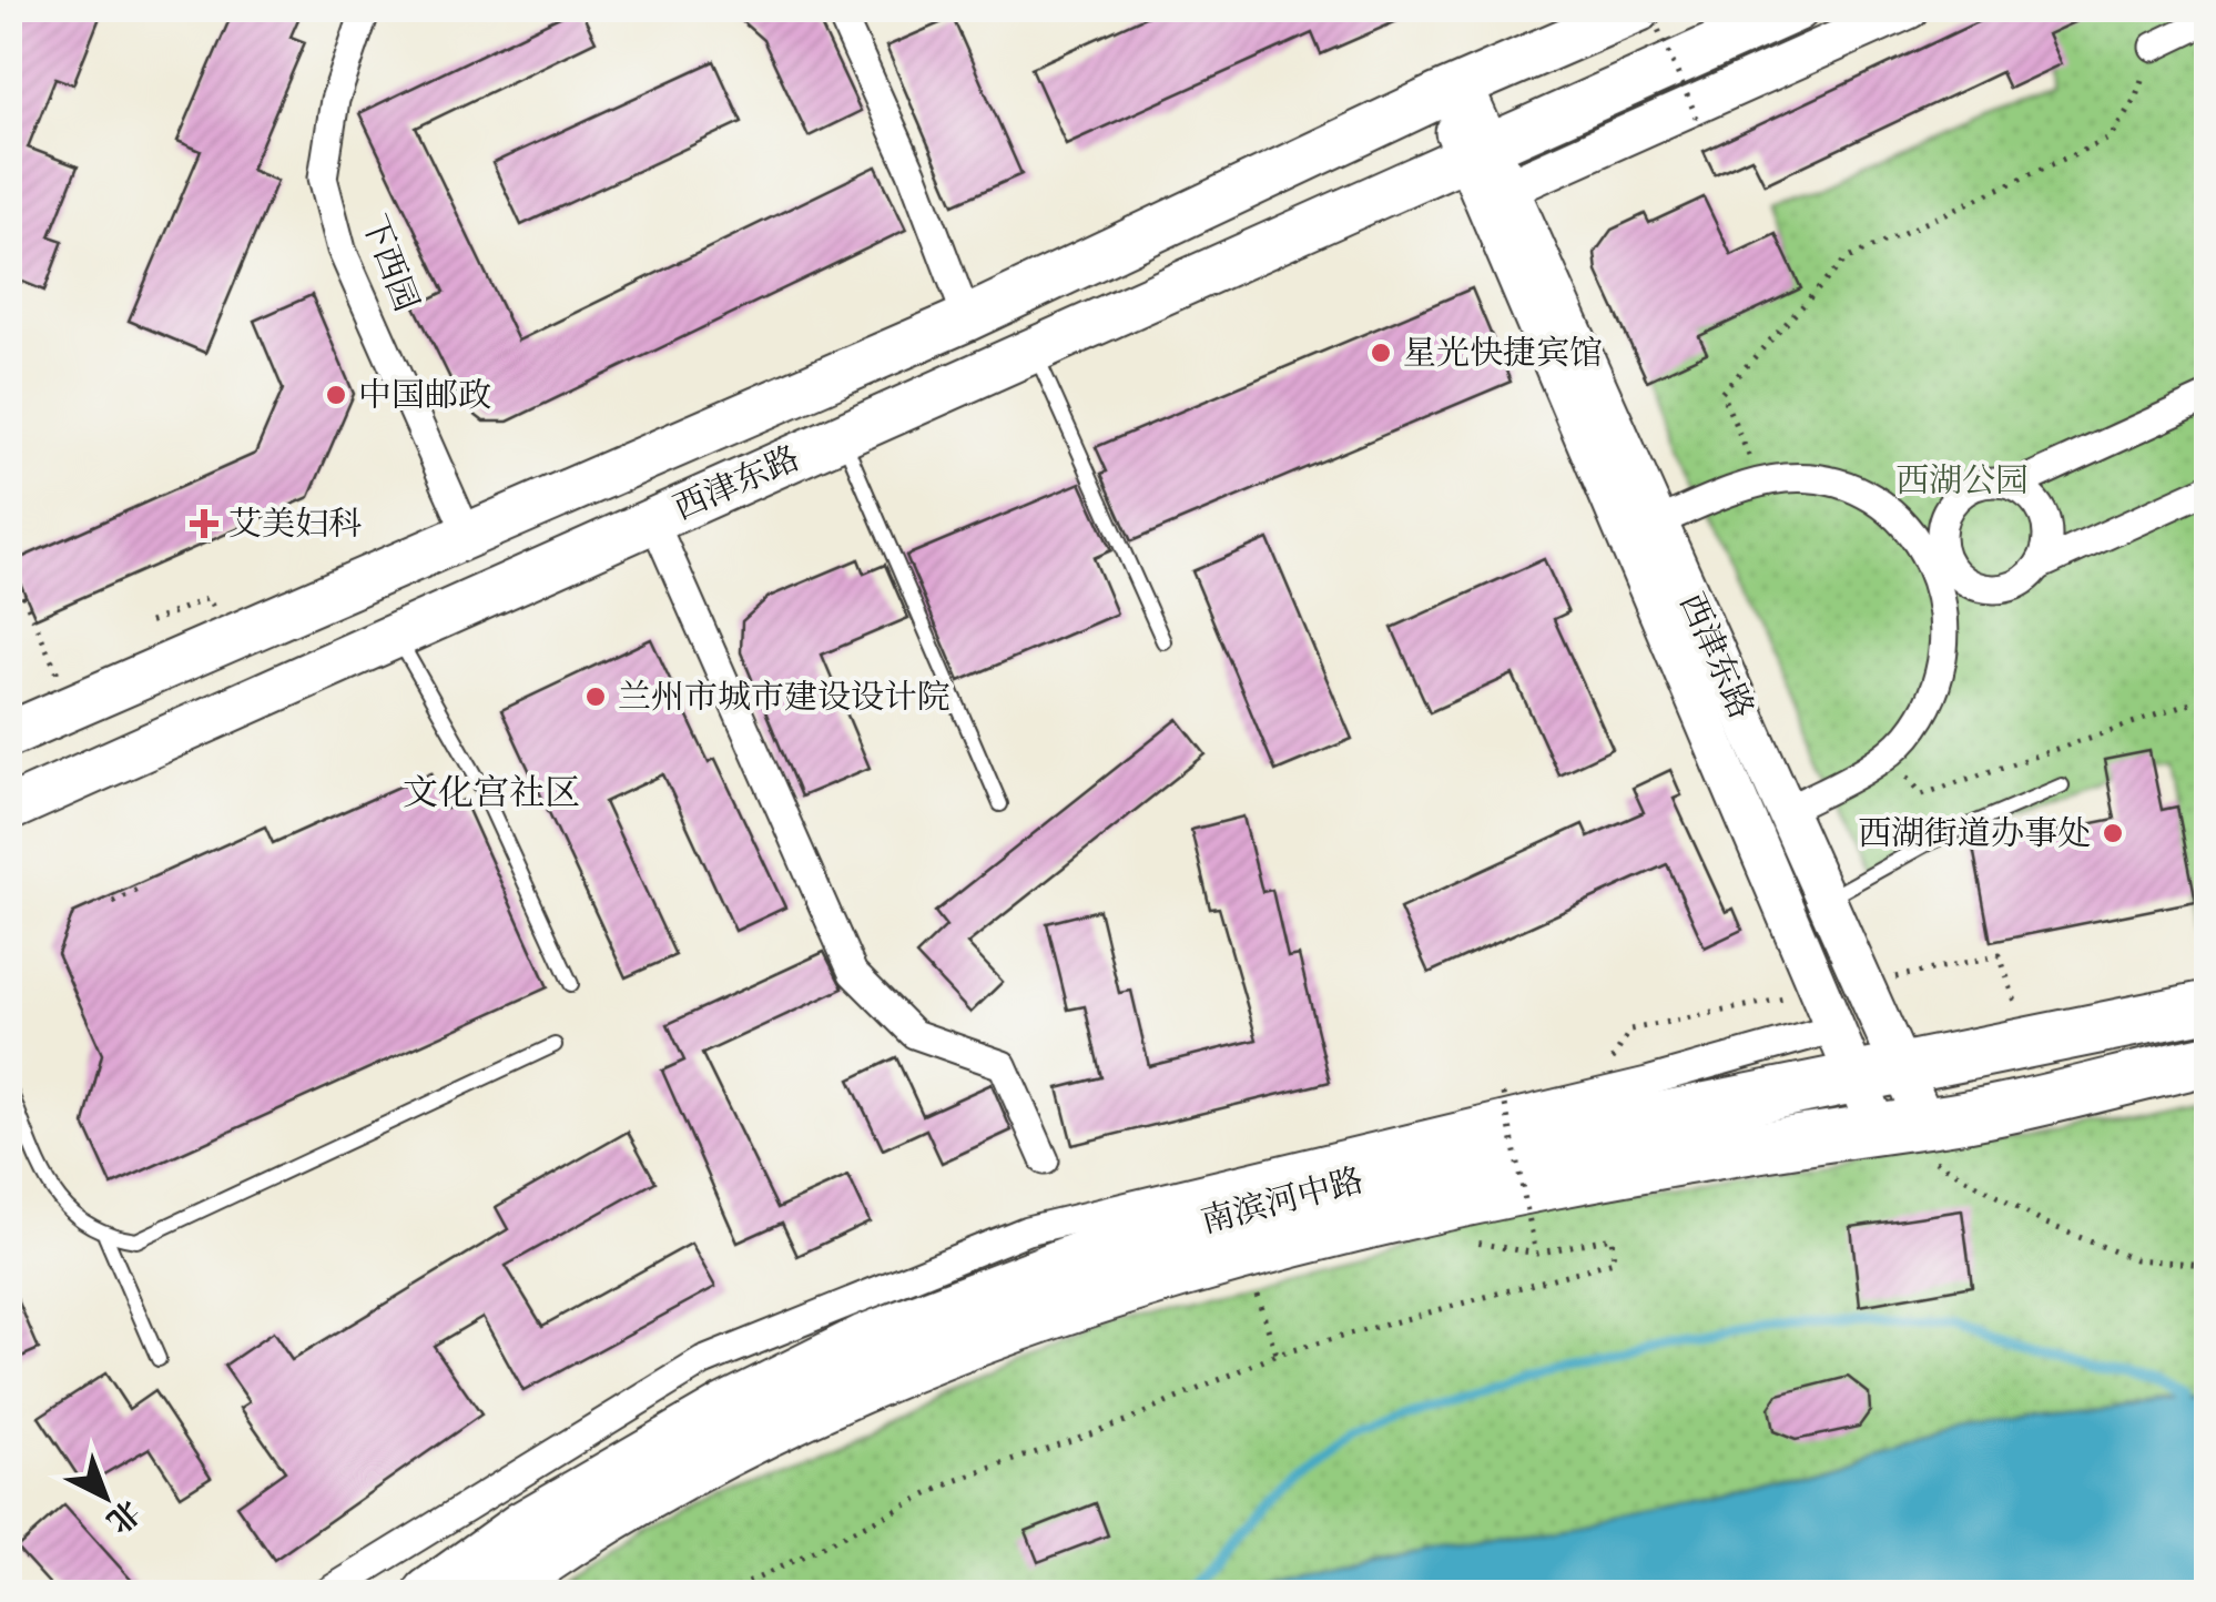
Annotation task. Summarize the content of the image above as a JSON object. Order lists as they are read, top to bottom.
{
  "streets": {
    "highway": ["南滨河中路"],
    "main road": ["西津东路"],
    "street": ["下西园"]
  },
  "crossings": [
    ["下西园", "西津东路"],
    ["西津东路", "南滨河中路"]
  ],
  "districts": ["文化宫社区"],
  "parks": ["西湖公园"],
  "places": {
    "other": [
      "星光快捷宾馆",
      "中国邮政",
      "兰州市城市建设设计院",
      "西湖街道办事处"
    ],
    "health": ["艾美妇科"]
  },
  "north": "bottom right"
}
